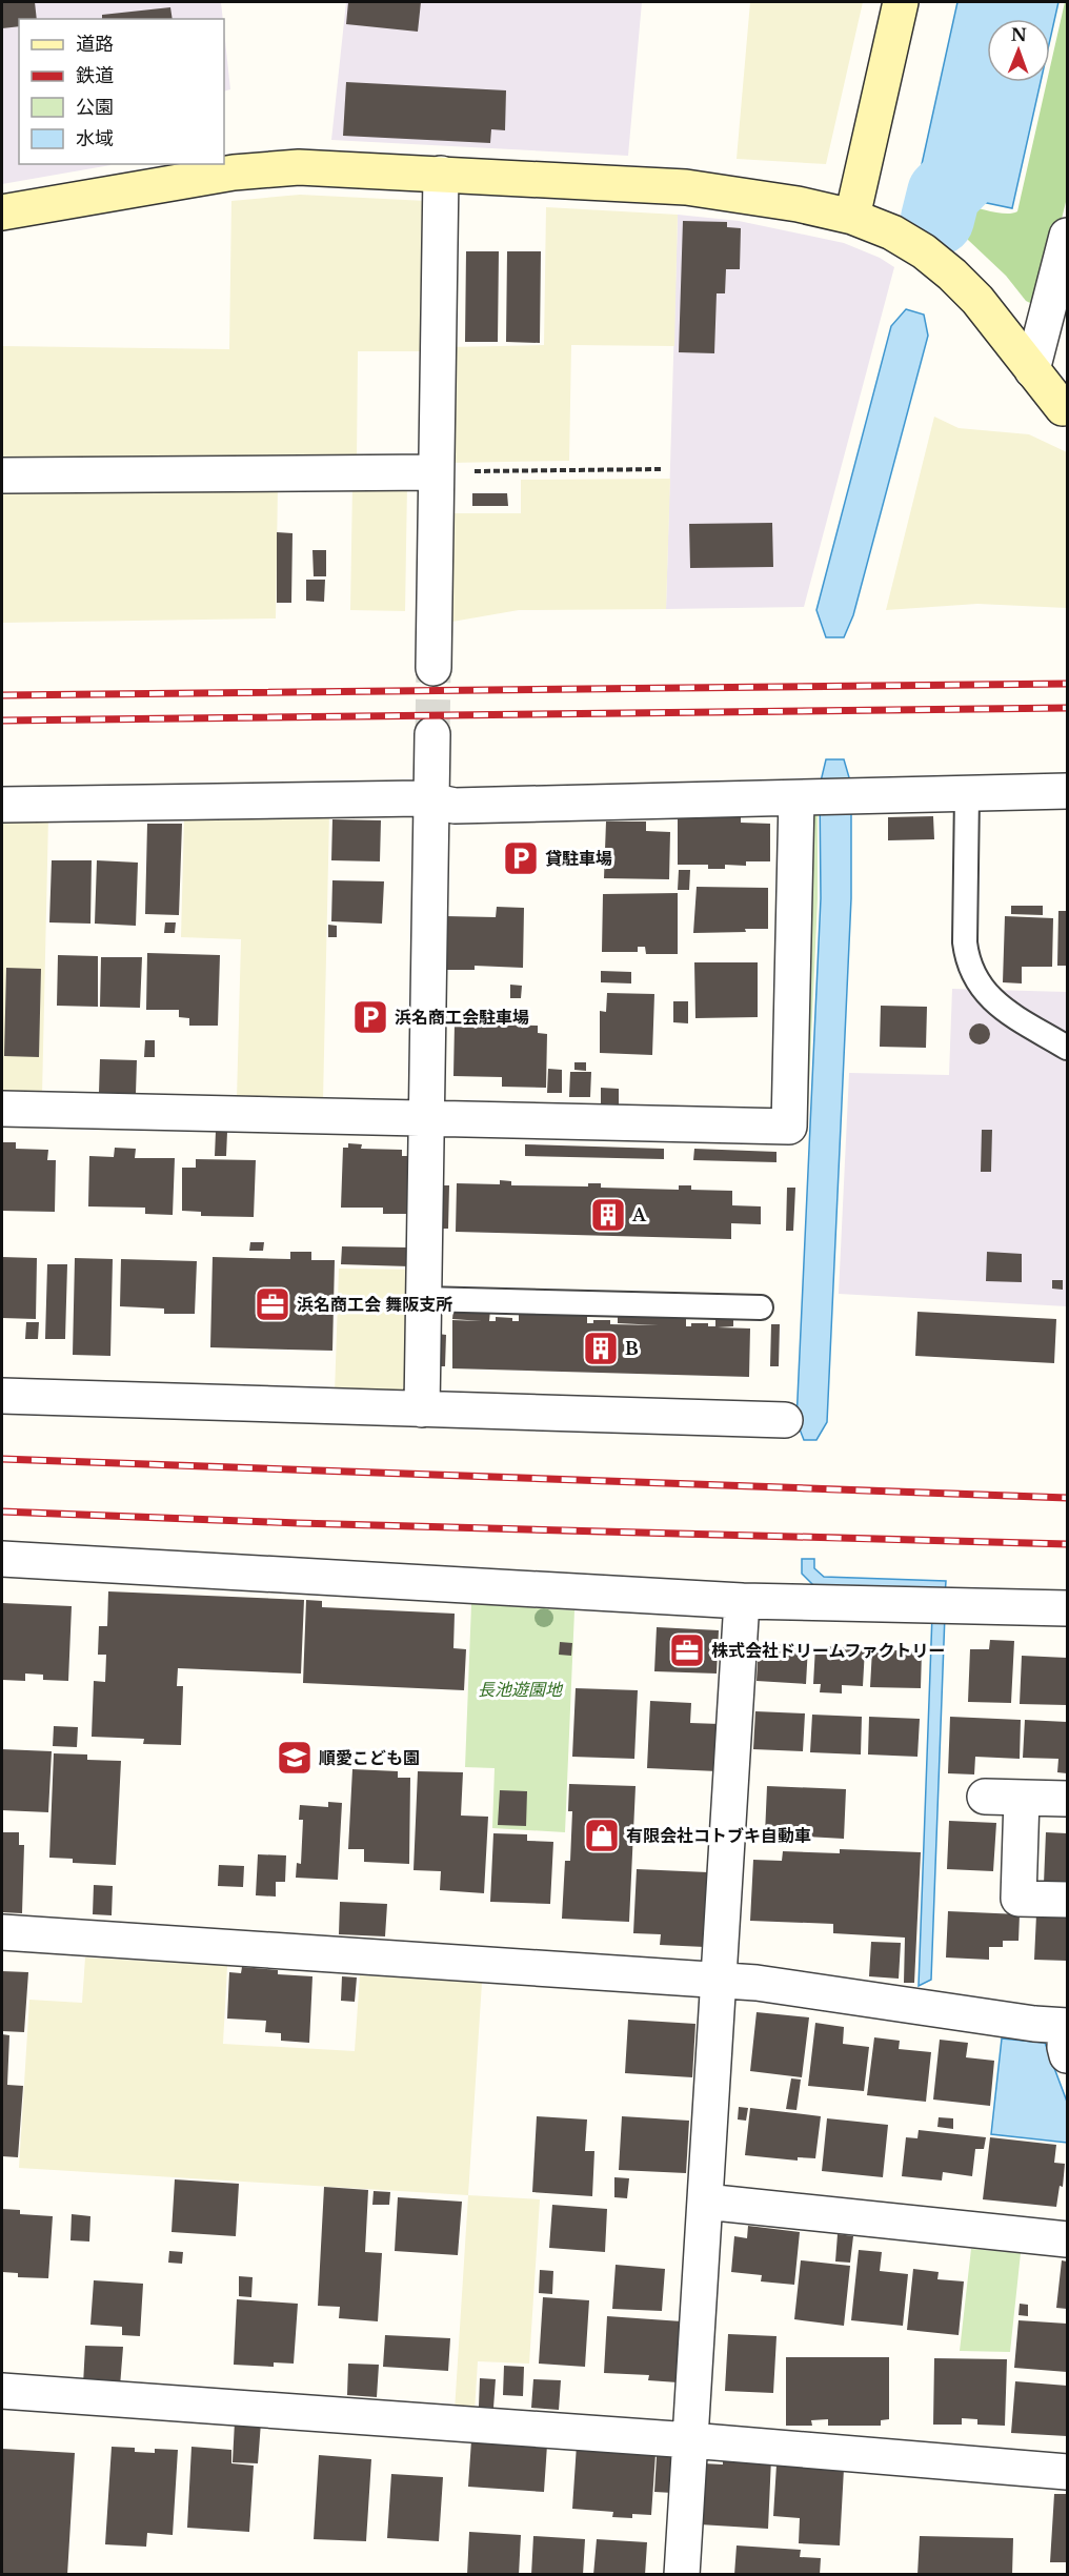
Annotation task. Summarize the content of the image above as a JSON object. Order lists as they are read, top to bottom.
{
  "parks": ["長池遊園地"],
  "places": {
    "parking": ["貸駐車場", "浜名商工会駐車場"],
    "building": ["A", "B"],
    "office": ["浜名商工会 舞阪支所", "株式会社ドリームファクトリー"],
    "school or university": ["順愛こども園"],
    "shop": ["有限会社コトブキ自動車"]
  },
  "legend": [
    "道路",
    "鉄道",
    "公園",
    "水域"
  ],
  "north": "top"
}
